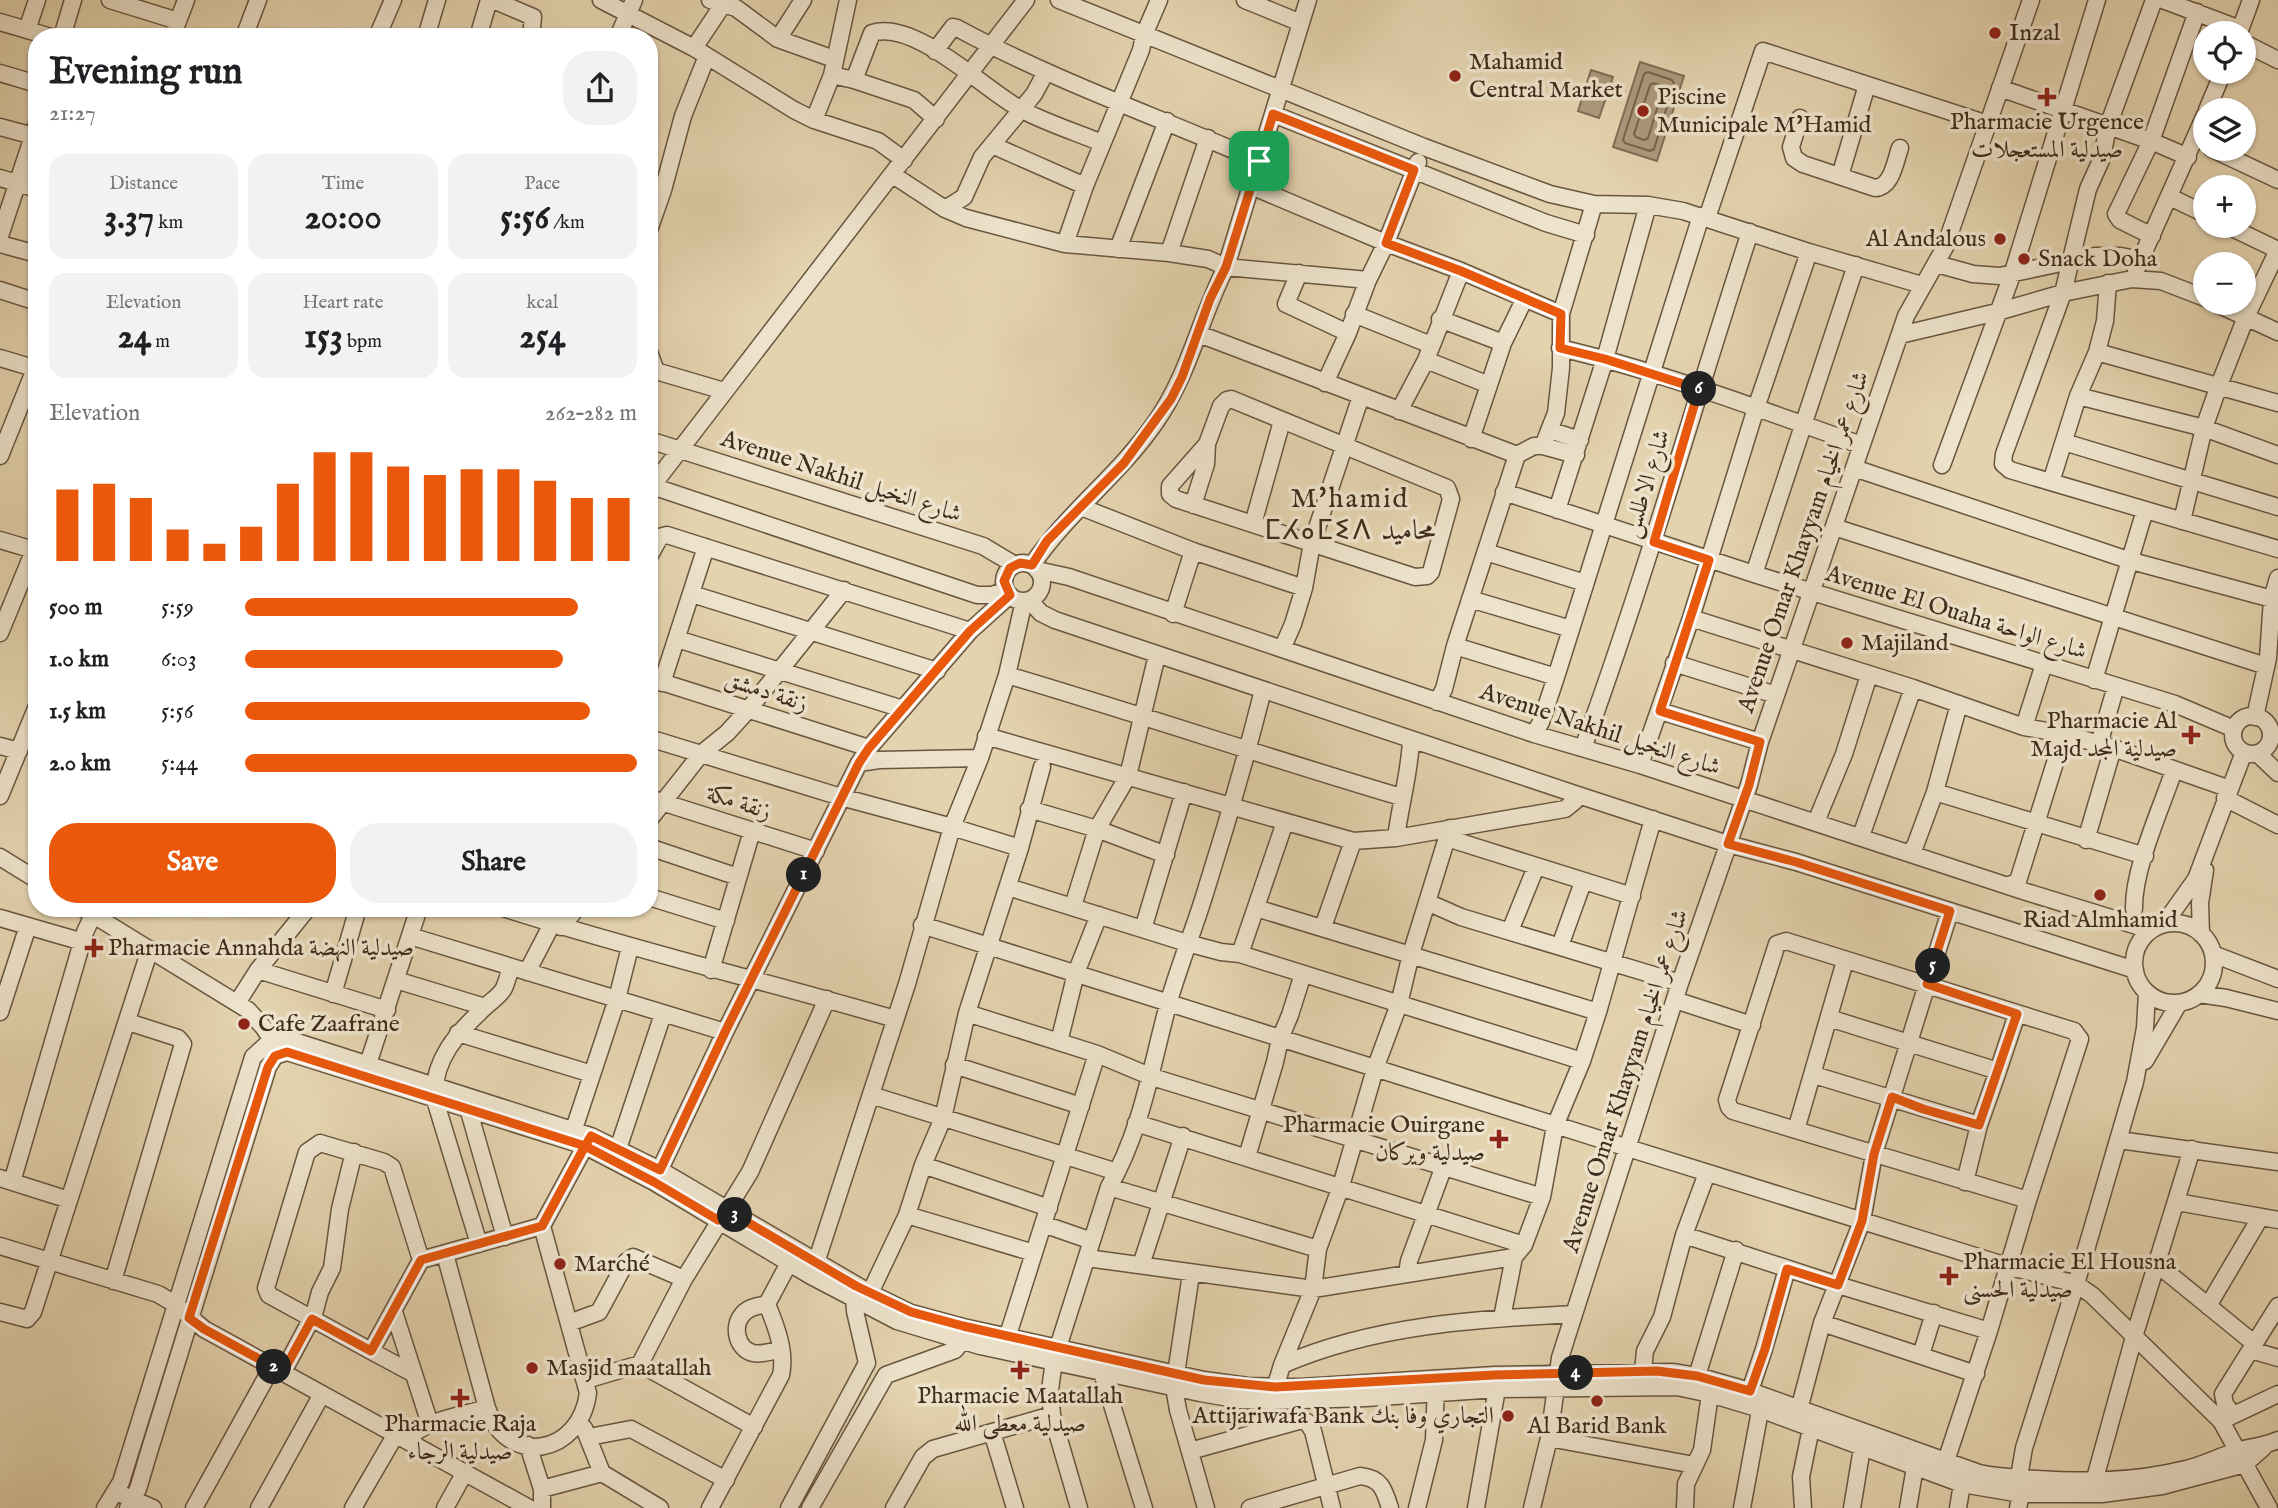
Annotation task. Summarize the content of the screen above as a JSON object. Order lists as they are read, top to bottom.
{
  "streets": {
    "street": [
      "Avenue Nakhil شارع النخيل",
      "شارع الاطلس",
      "Avenue Omar Khayyam شارع عمر الخيام",
      "Avenue El Ouaha شارع الواحة",
      "زنقة دمشق",
      "زنقة مكة"
    ]
  },
  "crossings": [
    ["Avenue Nakhil شارع النخيل", "شارع الاطلس"],
    ["Avenue Nakhil شارع النخيل", "Avenue Omar Khayyam شارع عمر الخيام"],
    ["شارع الاطلس", "Avenue El Ouaha شارع الواحة"],
    ["Avenue Omar Khayyam شارع عمر الخيام", "Avenue El Ouaha شارع الواحة"]
  ],
  "districts": ["M'hamid ⵎⵃⴰⵎⵉⴷ محاميد"],
  "places": {
    "other": [
      "Inzal",
      "Mahamid Central Market",
      "Piscine Municipale M'Hamid",
      "Al Andalous",
      "Snack Doha",
      "Majiland",
      "Riad Almhamid",
      "Cafe Zaafrane",
      "Marché",
      "Masjid maatallah",
      "Al Barid Bank",
      "Attijariwafa Bank التجاري وفا بنك"
    ],
    "health": [
      "Pharmacie Urgence صيدلية المستعجلات",
      "Pharmacie Al Majd صيدلية المجد",
      "Pharmacie Annahda صيدلية النهضة",
      "Pharmacie Ouirgane صيدلية ويركان",
      "Pharmacie El Housna صيدلية الحسنى",
      "Pharmacie Maatallah صيدلية معطى الله",
      "Pharmacie Raja صيدلية الرجاء"
    ]
  },
  "page": {
    "map_buttons": ["+", "−"],
    "heading": ["Evening run", "21:27"],
    "stats": [
      ["Distance", "3.37 km"],
      ["Time", "20:00"],
      ["Pace", "5:56 /km"],
      ["Elevation", "24 m"],
      ["Heart rate", "153 bpm"],
      ["kcal", "254"]
    ],
    "pins": [
      "6",
      "1",
      "5",
      "3",
      "2",
      "4"
    ],
    "chart": ["Elevation", "262–282 m"],
    "list": [
      {
        "name": "500 m",
        "note": "5:59"
      },
      {
        "name": "1.0 km",
        "note": "6:03"
      },
      {
        "name": "1.5 km",
        "note": "5:56"
      },
      {
        "name": "2.0 km",
        "note": "5:44"
      }
    ],
    "buttons": ["Save", "Share"]
  }
}
